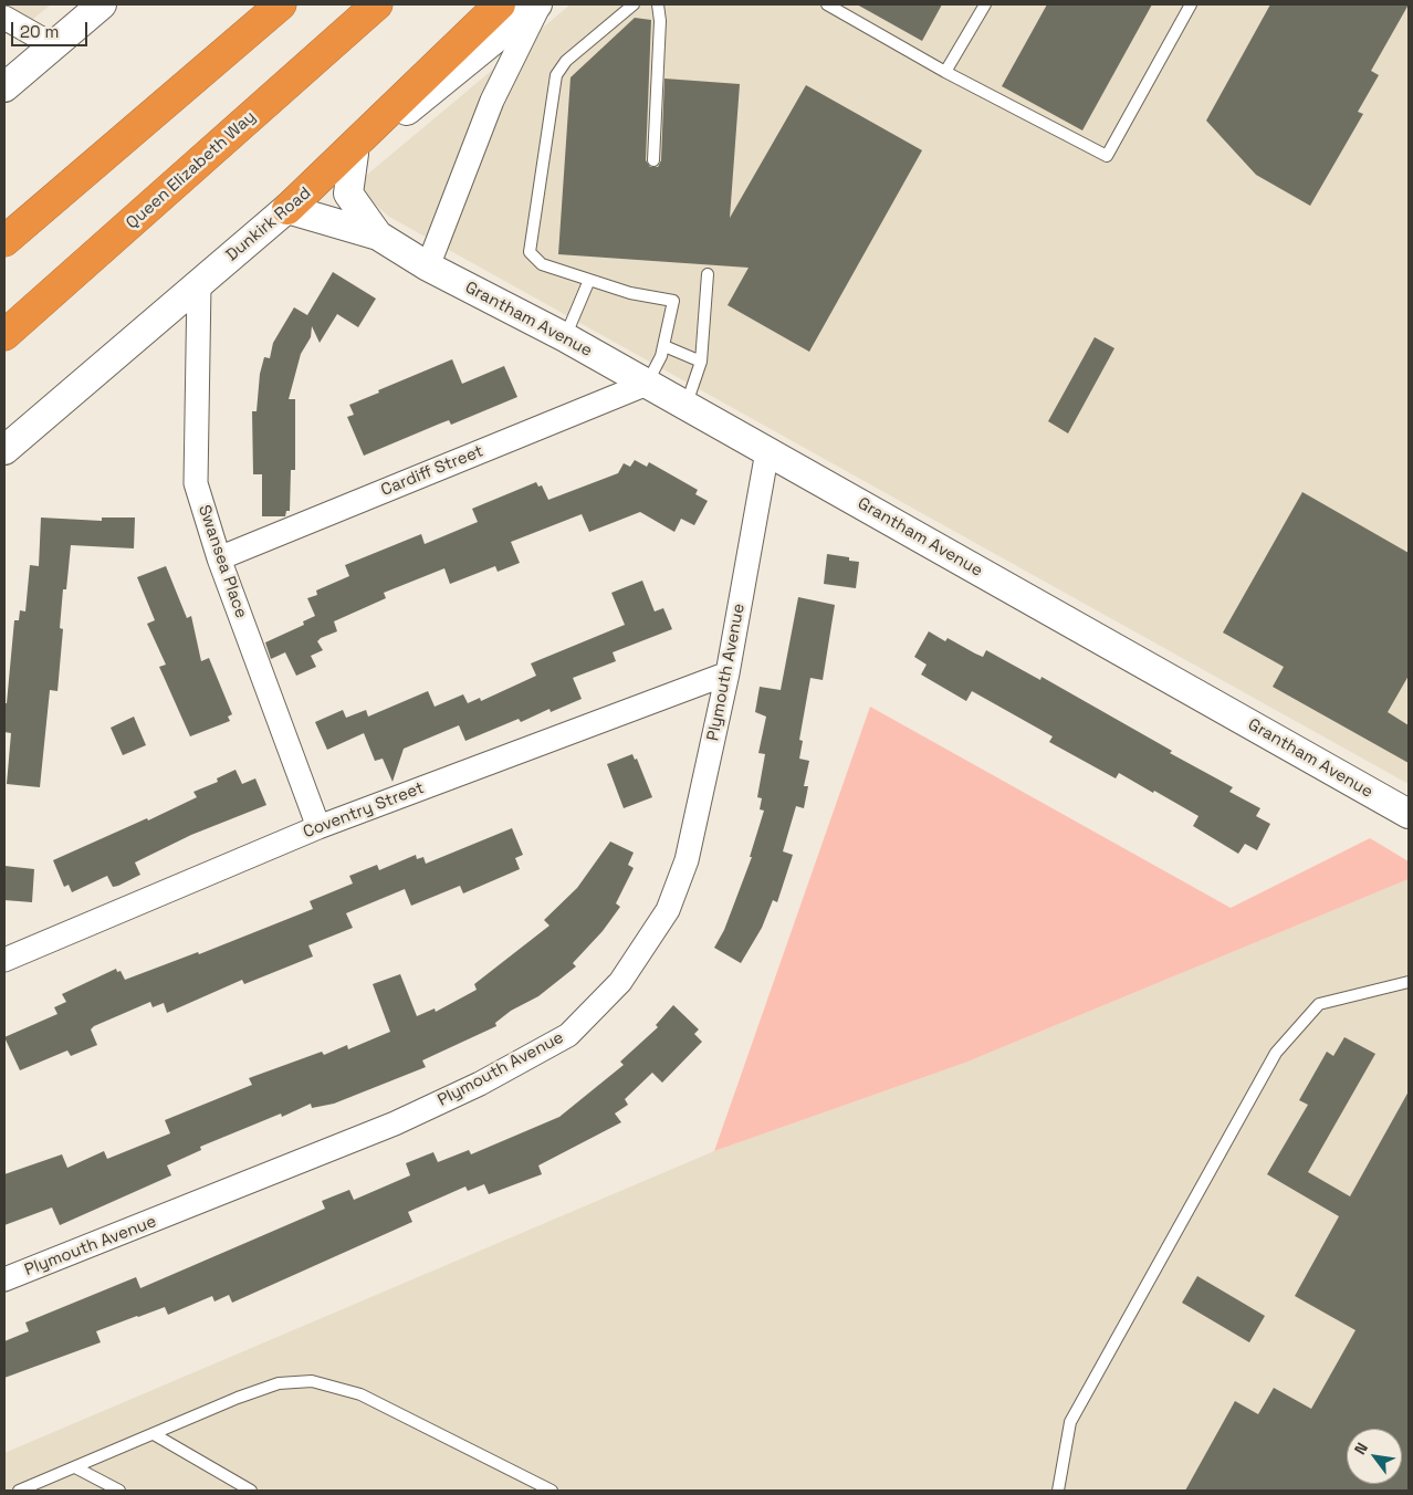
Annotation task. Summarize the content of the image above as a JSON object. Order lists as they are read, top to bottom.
{
  "streets": {
    "highway": ["Queen Elizabeth Way"],
    "street": [
      "Dunkirk Road",
      "Grantham Avenue",
      "Cardiff Street",
      "Swansea Place",
      "Plymouth Avenue",
      "Coventry Street"
    ]
  },
  "crossings": [
    ["Dunkirk Road", "Grantham Avenue"],
    ["Dunkirk Road", "Swansea Place"],
    ["Grantham Avenue", "Cardiff Street"],
    ["Grantham Avenue", "Plymouth Avenue"],
    ["Cardiff Street", "Swansea Place"],
    ["Swansea Place", "Coventry Street"],
    ["Plymouth Avenue", "Coventry Street"]
  ],
  "scale_bar": "20 m",
  "north": "top left"
}
